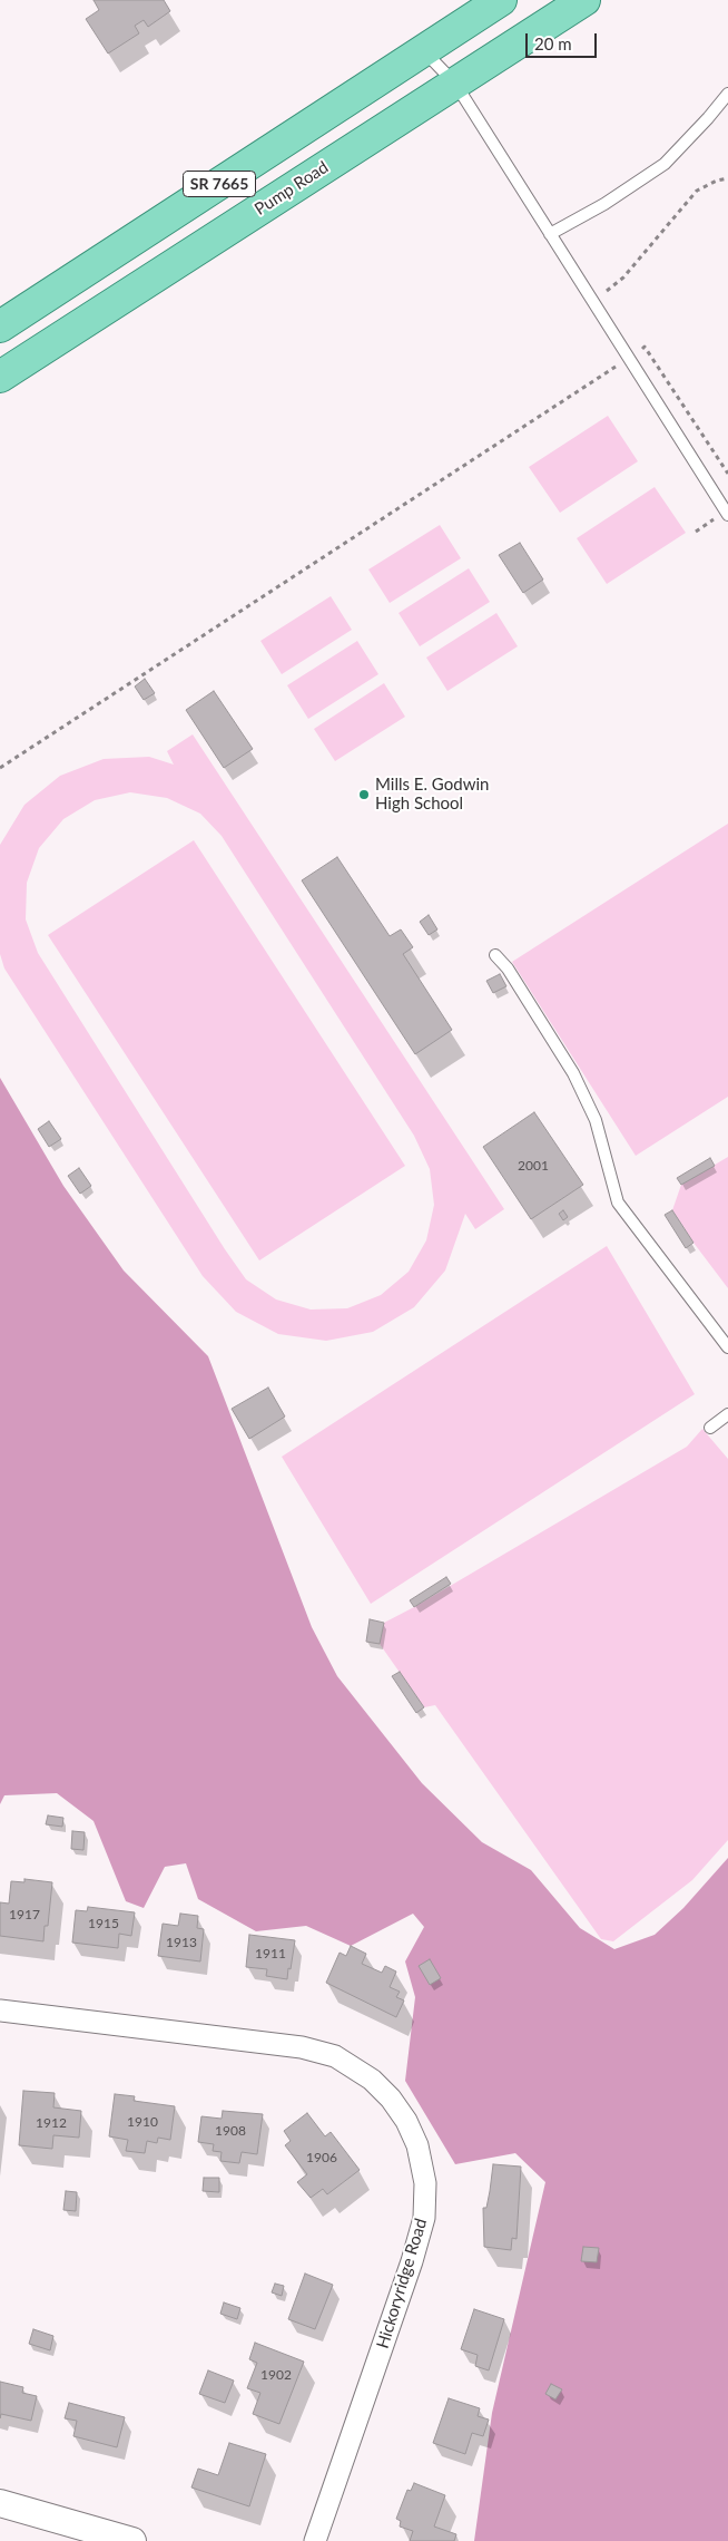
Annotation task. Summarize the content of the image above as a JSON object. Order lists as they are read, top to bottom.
{
  "streets": {
    "main road": ["SR 7665", "Pump Road"],
    "street": ["Hickoryridge Road"]
  },
  "places": ["Mills E. Godwin High School"],
  "house_numbers": [
    "2001",
    "1917",
    "1915",
    "1913",
    "1911",
    "1910",
    "1912",
    "1908",
    "1906",
    "1902"
  ],
  "scale_bar": "20 m"
}
